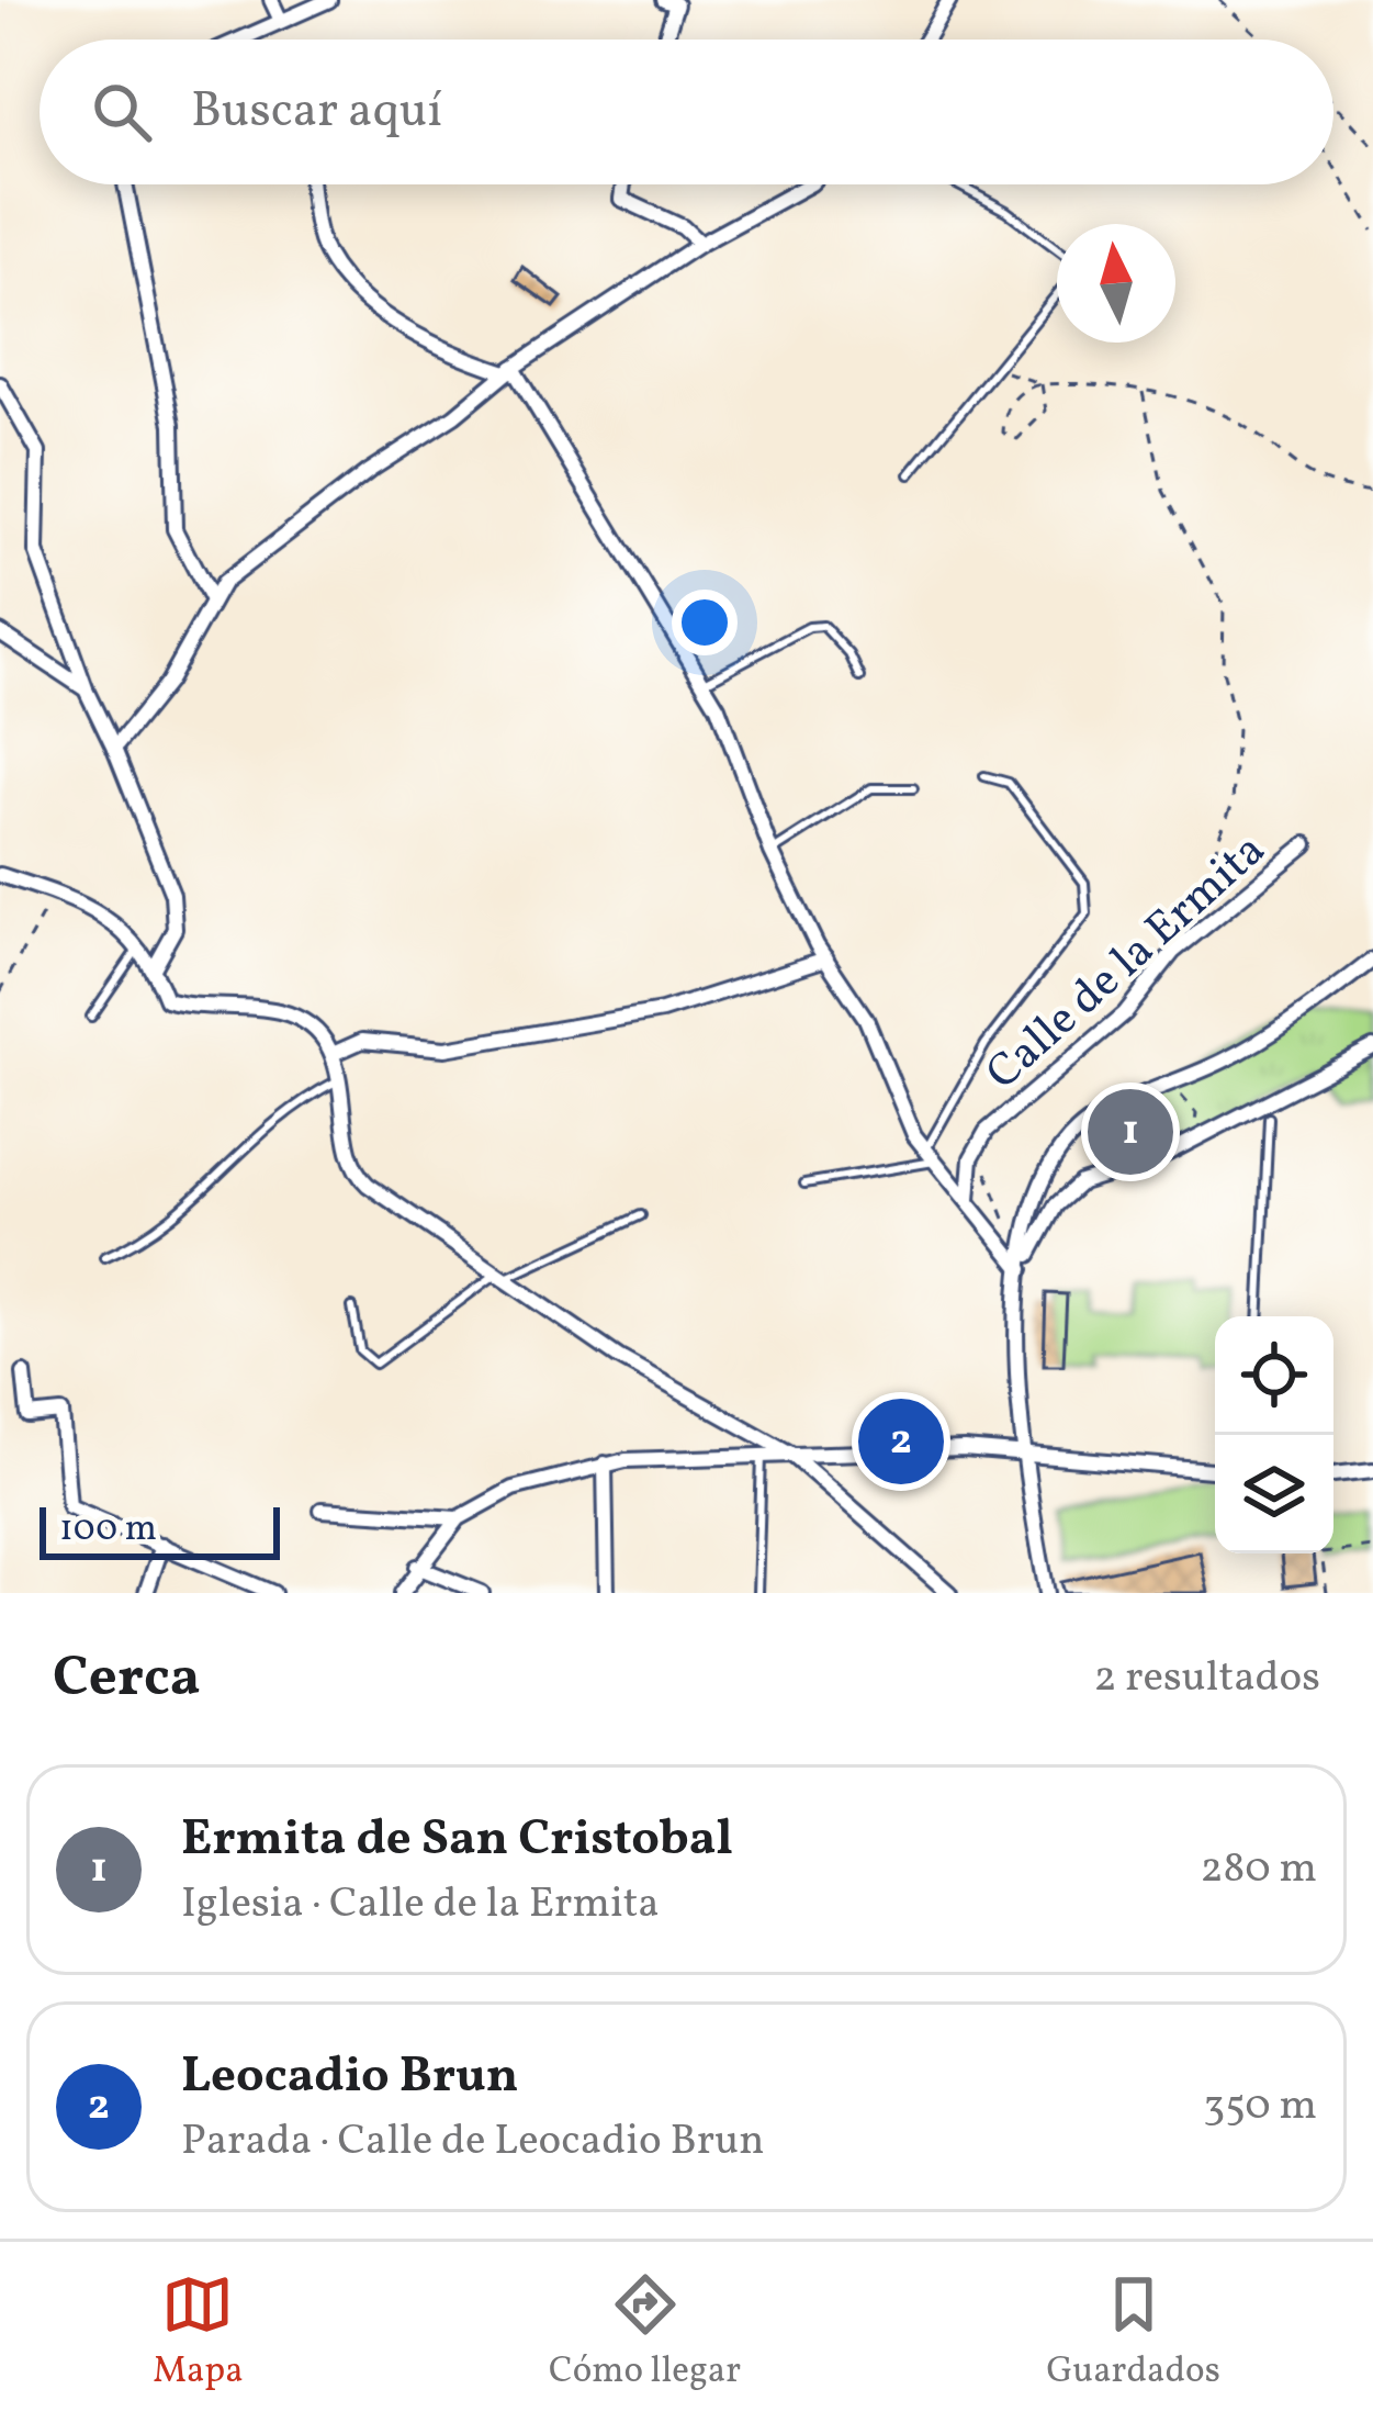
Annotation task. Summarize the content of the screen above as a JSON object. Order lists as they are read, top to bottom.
{
  "streets": {
    "street": ["Calle de la Ermita"]
  },
  "scale_bar": "100 m",
  "north": "top",
  "page": {
    "search": "Buscar aquí",
    "pins": ["1", "2"],
    "scale": "100 m",
    "heading": ["Cerca", "2 resultados"],
    "list": [
      {
        "mark": "1",
        "name": "Ermita de San Cristobal",
        "note": "Iglesia · Calle de la Ermita",
        "value": "280 m"
      },
      {
        "mark": "2",
        "name": "Leocadio Brun",
        "note": "Parada · Calle de Leocadio Brun",
        "value": "350 m"
      }
    ],
    "nav": ["Mapa", "Cómo llegar", "Guardados"]
  }
}
